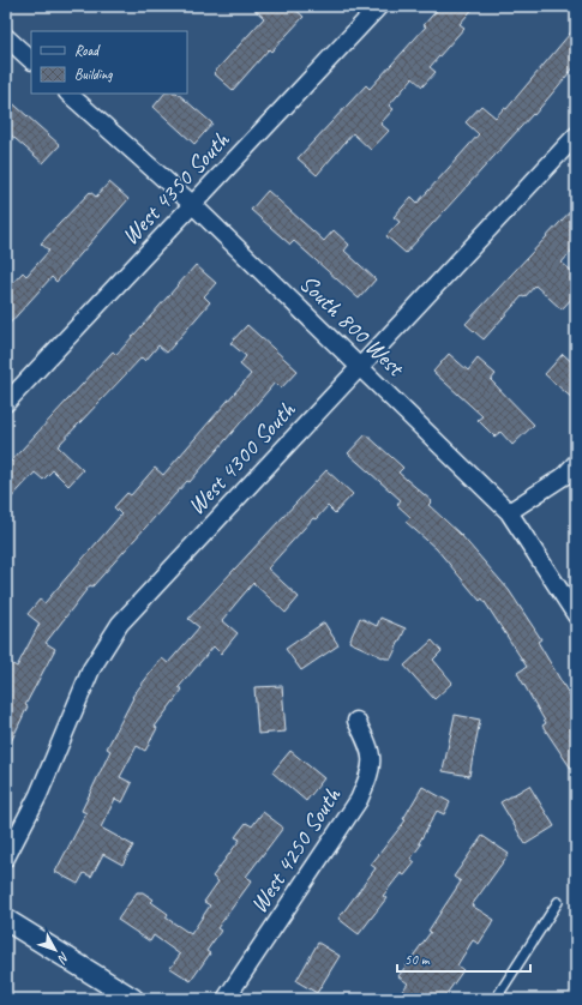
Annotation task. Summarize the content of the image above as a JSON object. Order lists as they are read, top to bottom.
{
  "streets": {
    "street": [
      "West 4350 South",
      "South 800 West",
      "West 4300 South",
      "West 4250 South"
    ]
  },
  "crossings": [
    ["West 4350 South", "South 800 West"],
    ["South 800 West", "West 4300 South"]
  ],
  "legend": ["Road", "Building"],
  "scale_bar": "50 m",
  "north": "bottom right"
}
